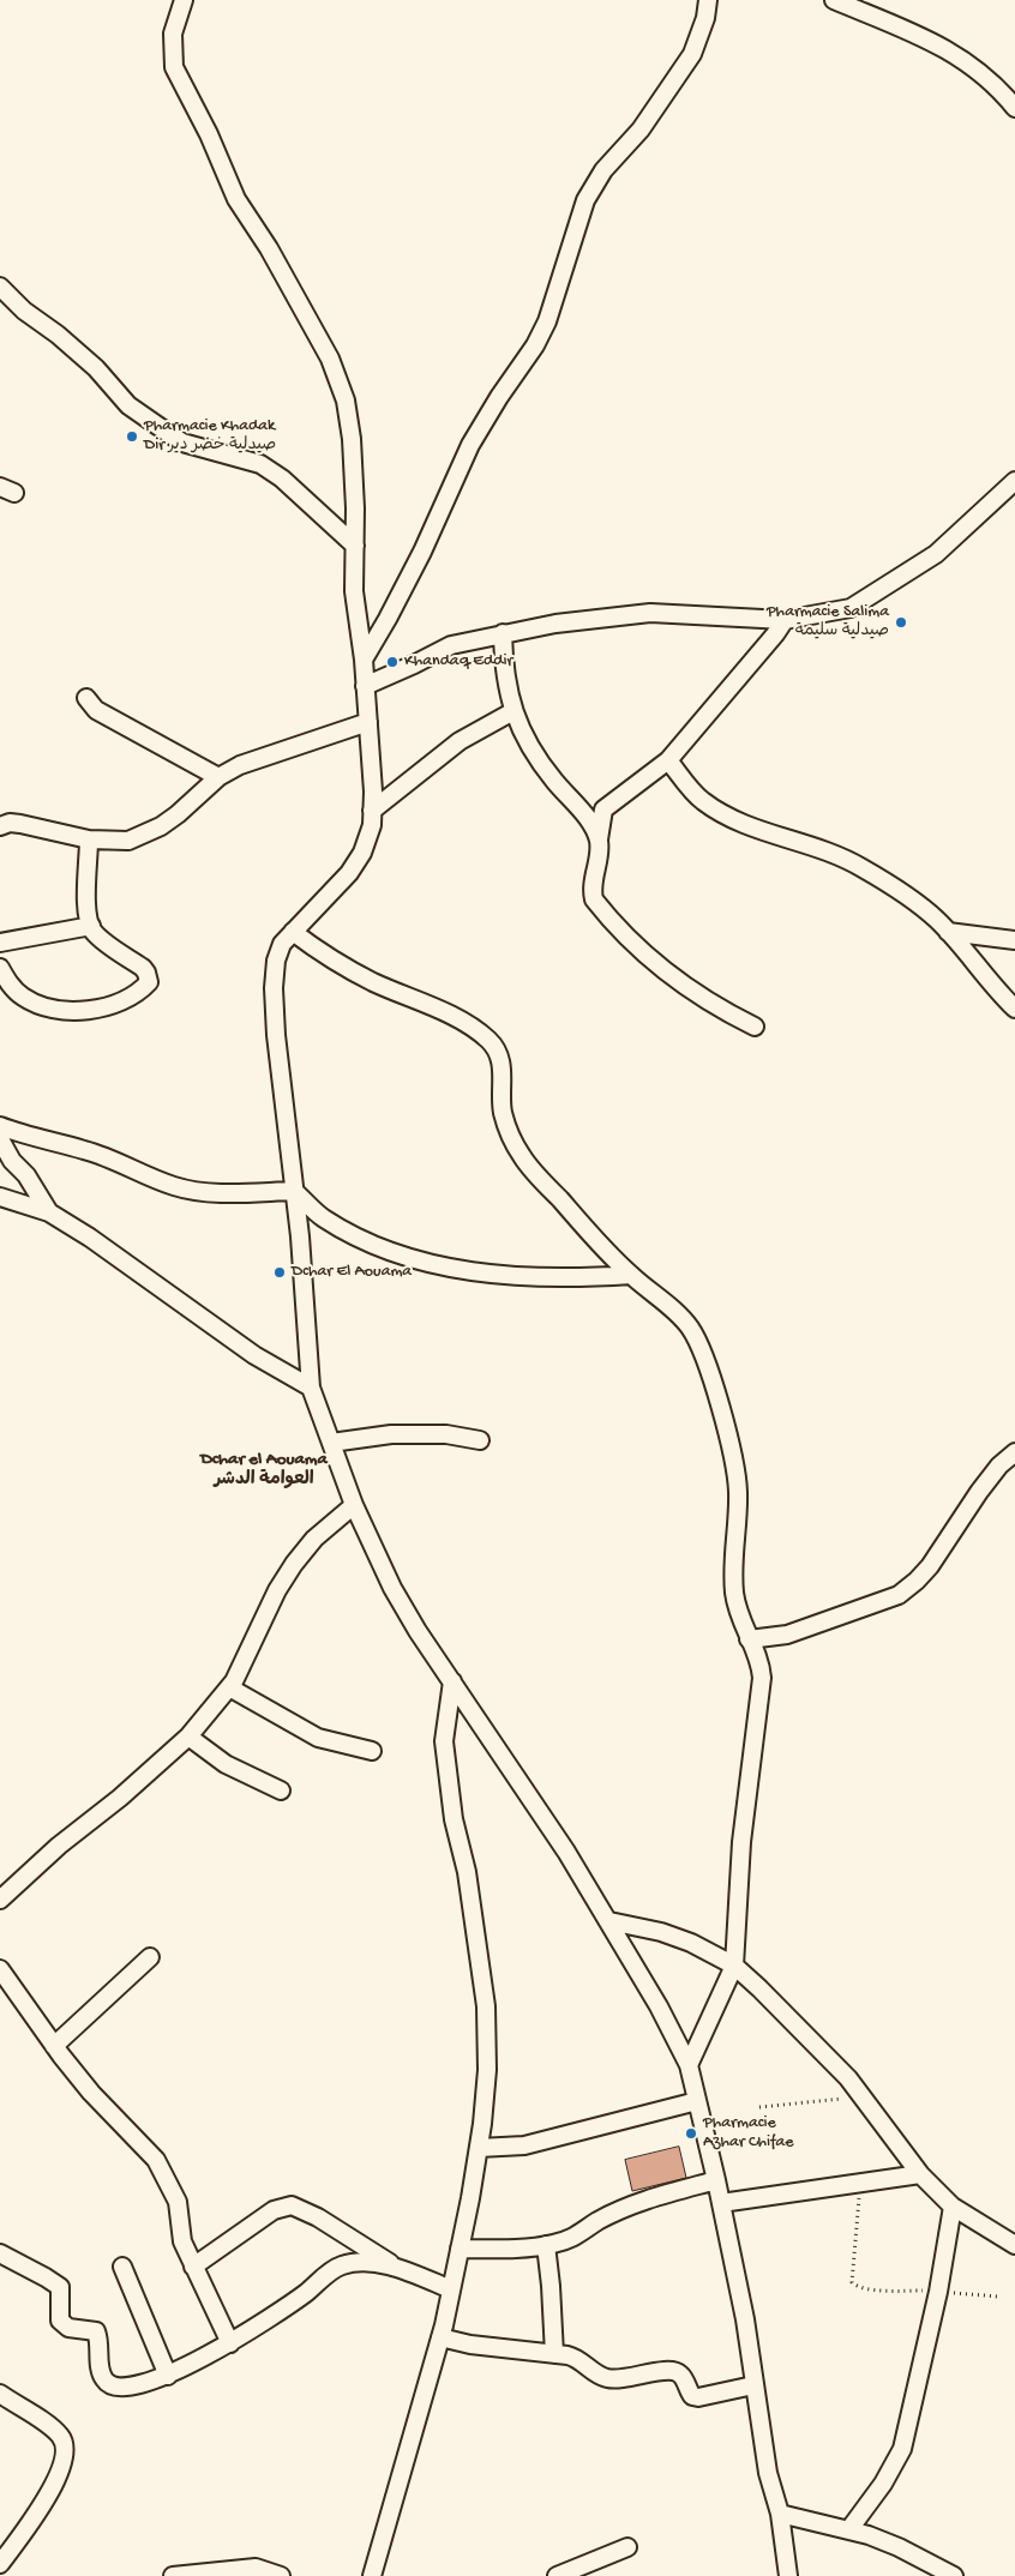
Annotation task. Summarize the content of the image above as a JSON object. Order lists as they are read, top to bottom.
{
  "districts": ["Dchar el Aouama العوامة الدشر"],
  "places": [
    "Pharmacie Khadak Dir صيدلية خضر دير",
    "Pharmacie Salima صيدلية سليمة",
    "Khandaq Eddir",
    "Dchar El Aouama",
    "Pharmacie Azhar Chifae"
  ]
}
